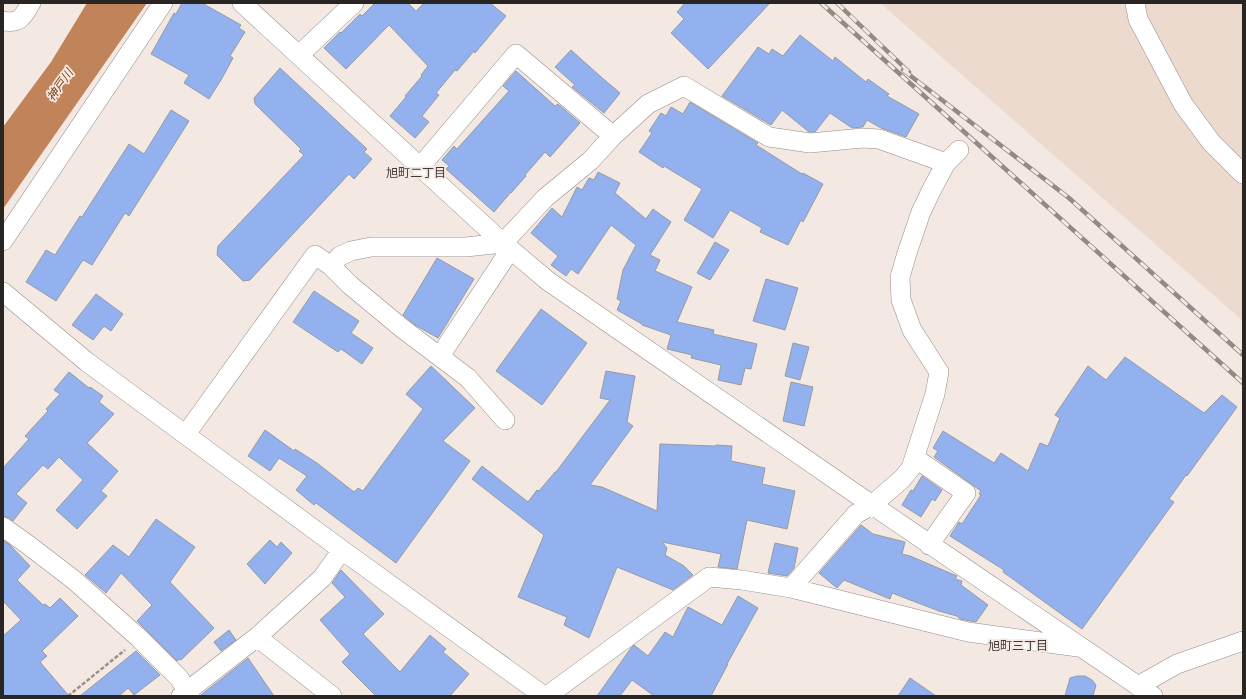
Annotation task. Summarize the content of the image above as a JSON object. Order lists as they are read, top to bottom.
{
  "districts": ["旭町二丁目", "旭町三丁目"],
  "water": ["神戸川"]
}
